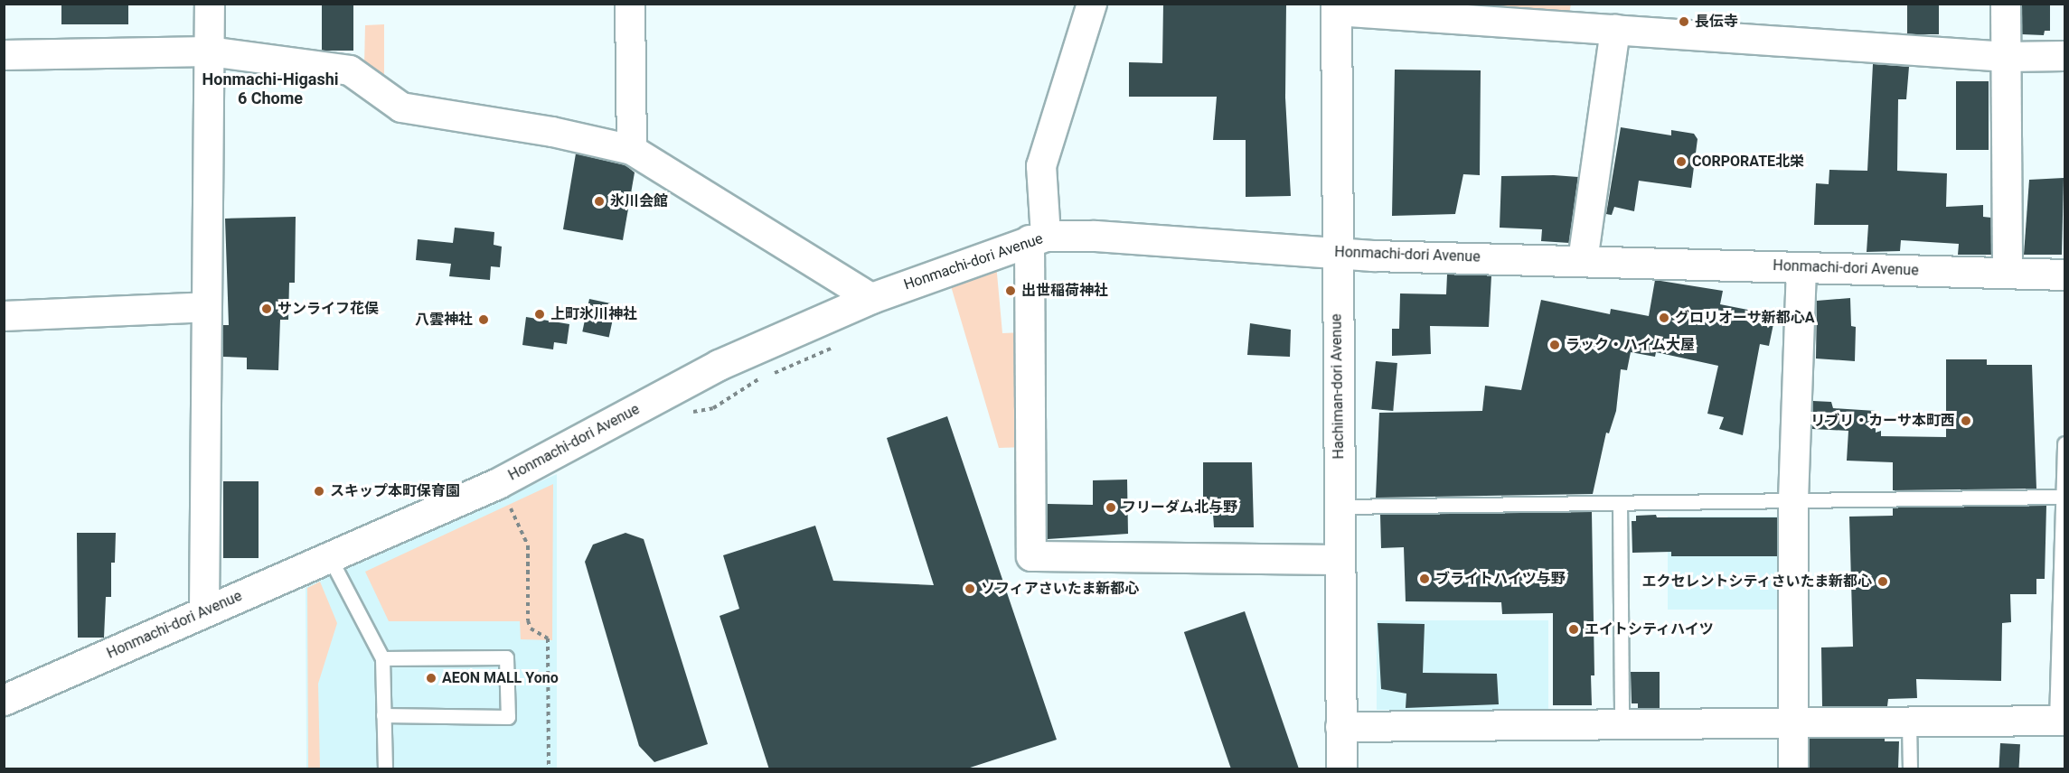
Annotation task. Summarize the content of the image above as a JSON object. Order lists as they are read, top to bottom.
{
  "streets": {
    "main road": ["Honmachi-dori Avenue", "Hachiman-dori Avenue"]
  },
  "crossings": [
    ["Honmachi-dori Avenue", "Hachiman-dori Avenue"]
  ],
  "districts": ["Honmachi-Higashi 6 Chome"],
  "places": [
    "長伝寺",
    "CORPORATE北栄",
    "氷川会館",
    "出世稲荷神社",
    "サンライフ花俣",
    "上町氷川神社",
    "グロリオーサ新都心A",
    "八雲神社",
    "ラック・ハイム大屋",
    "リブリ・カーサ本町西",
    "スキップ本町保育園",
    "フリーダム北与野",
    "ブライトハイツ与野",
    "エクセレントシティさいたま新都心",
    "ソフィアさいたま新都心",
    "エイトシティハイツ",
    "AEON MALL Yono"
  ]
}
